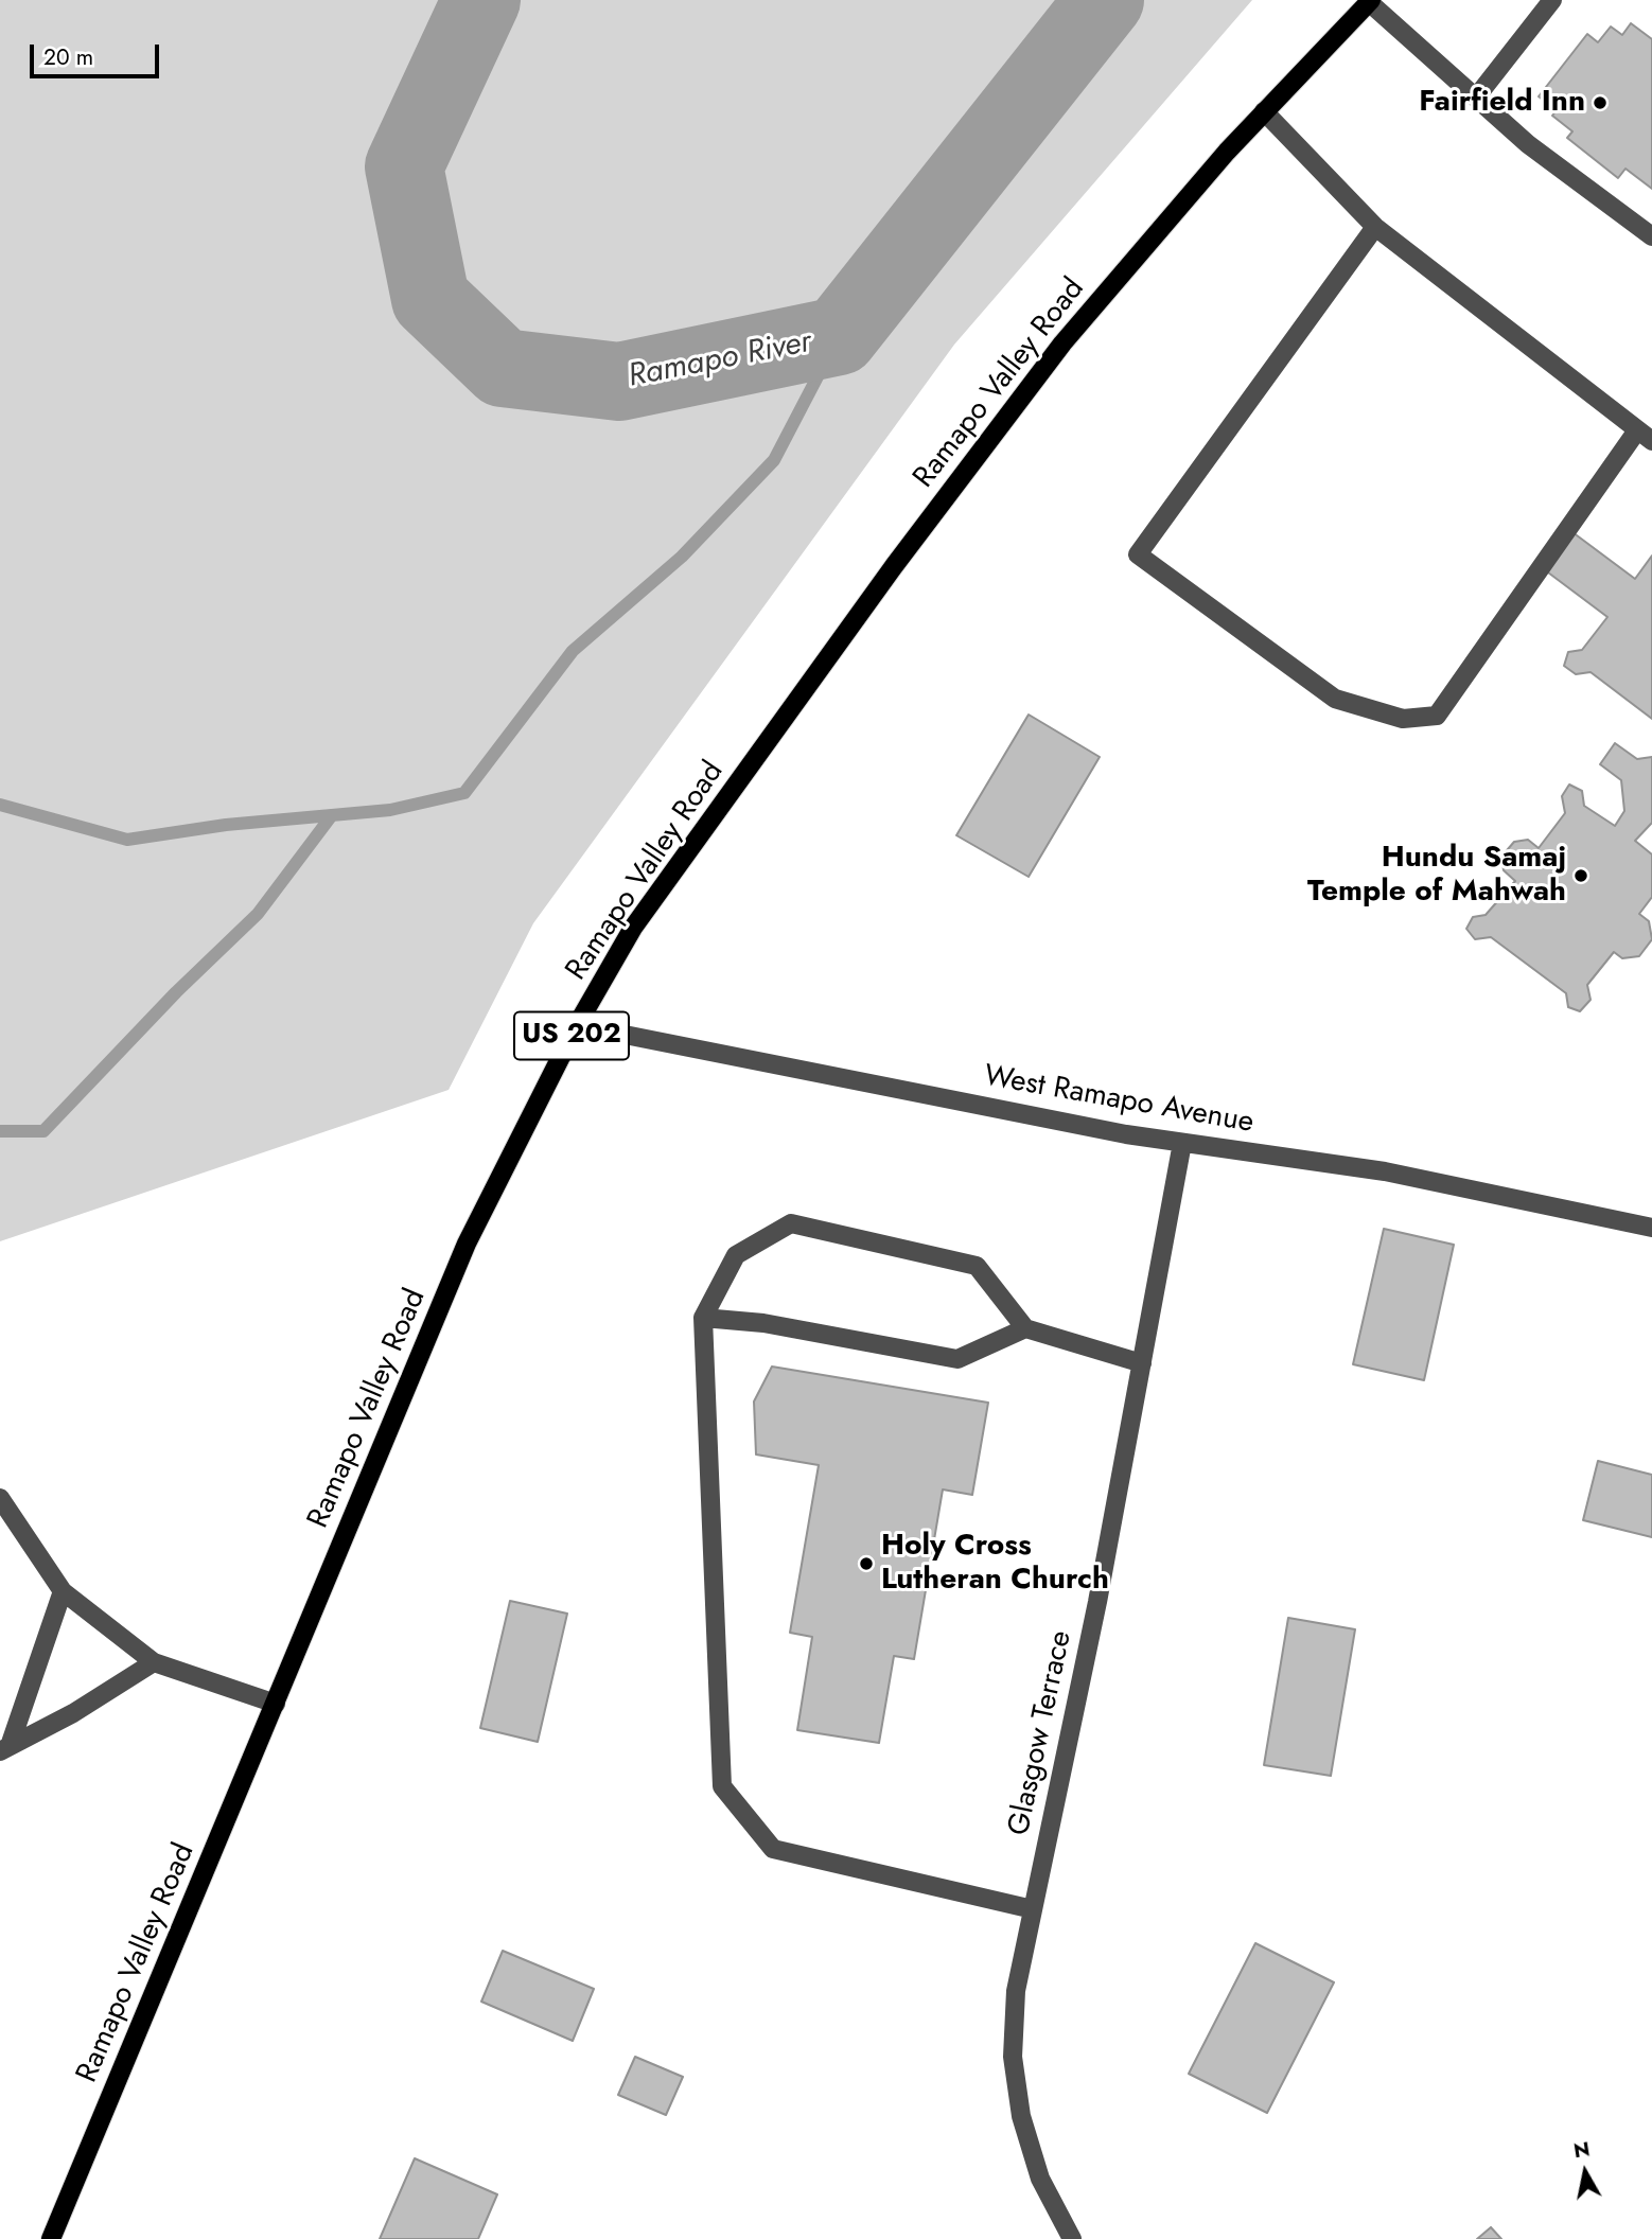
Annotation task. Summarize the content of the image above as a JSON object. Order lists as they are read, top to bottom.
{
  "streets": {
    "main road": ["Ramapo Valley Road", "US 202"],
    "street": ["West Ramapo Avenue", "Glasgow Terrace"]
  },
  "crossings": [
    ["Ramapo Valley Road", "West Ramapo Avenue"],
    ["West Ramapo Avenue", "Glasgow Terrace"]
  ],
  "water": ["Ramapo River"],
  "places": ["Fairfield Inn", "Hundu Samaj Temple of Mahwah", "Holy Cross Lutheran Church"],
  "scale_bar": "20 m",
  "north": "top"
}
